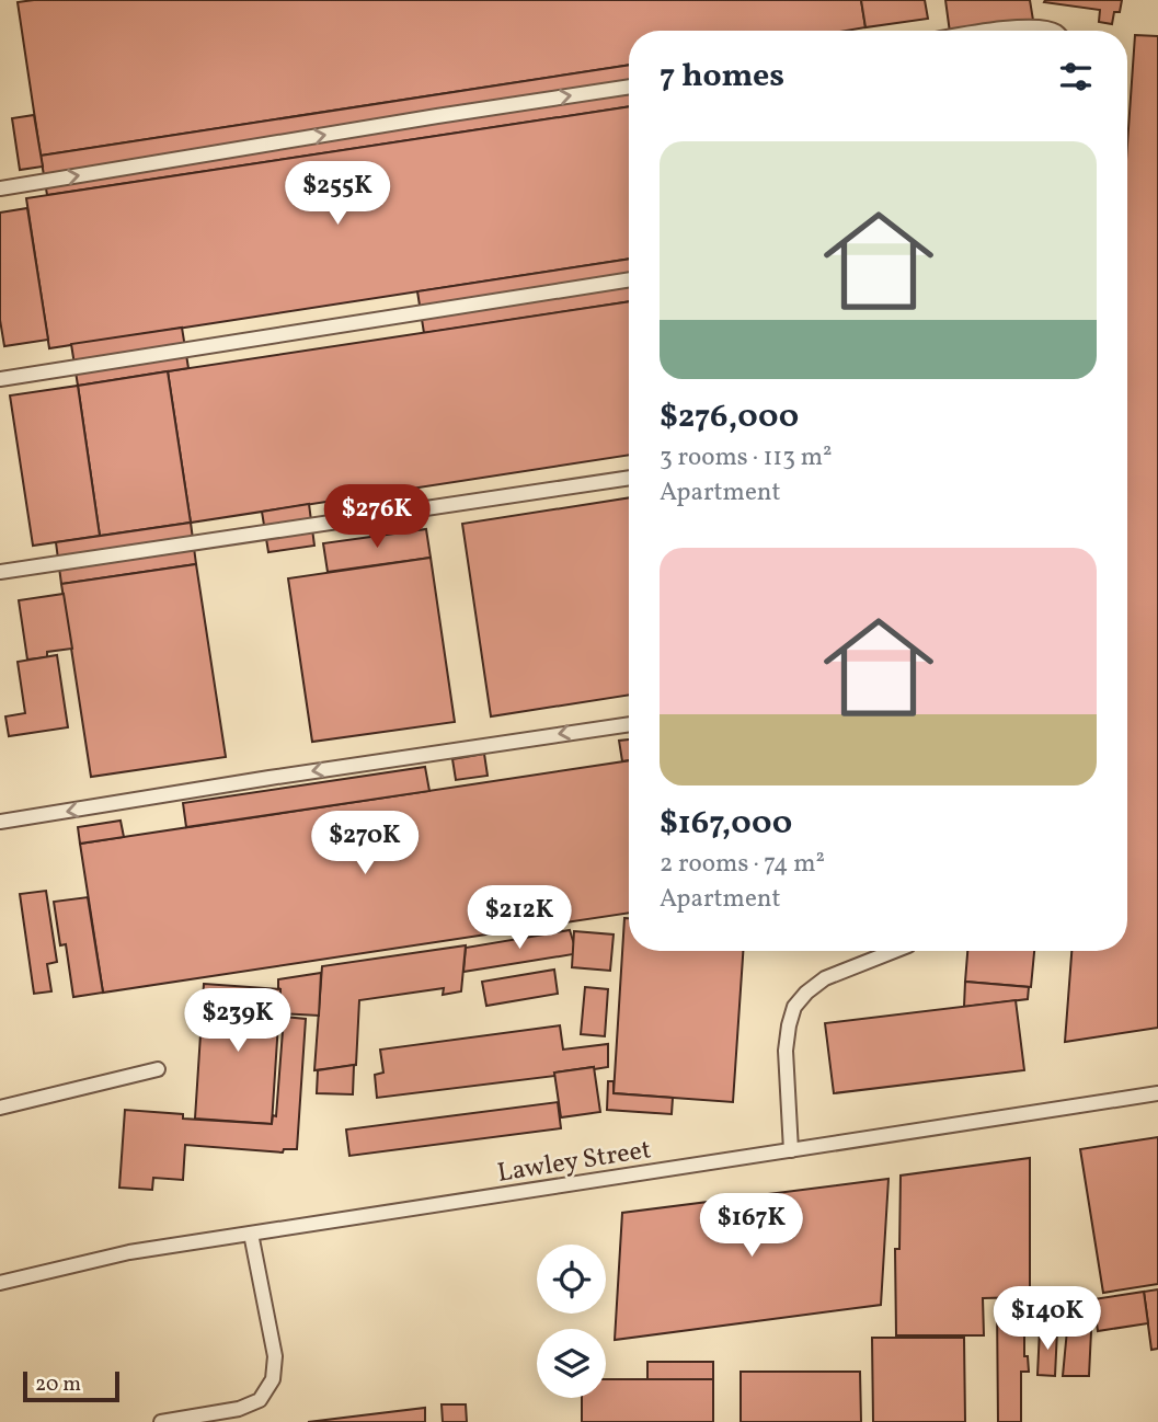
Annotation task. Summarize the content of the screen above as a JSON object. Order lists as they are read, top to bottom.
{
  "streets": {
    "lane": ["Lawley Street"]
  },
  "scale_bar": "20 m",
  "page": {
    "heading": "7 homes",
    "list": [
      {
        "name": "$276,000",
        "note": "3 rooms · 113 m² · Apartment"
      },
      {
        "name": "$167,000",
        "note": "2 rooms · 74 m² · Apartment"
      }
    ],
    "price": [
      "$255K",
      "$276K",
      "$270K",
      "$212K",
      "$239K",
      "$167K",
      "$140K"
    ],
    "scale": "20 m"
  }
}
